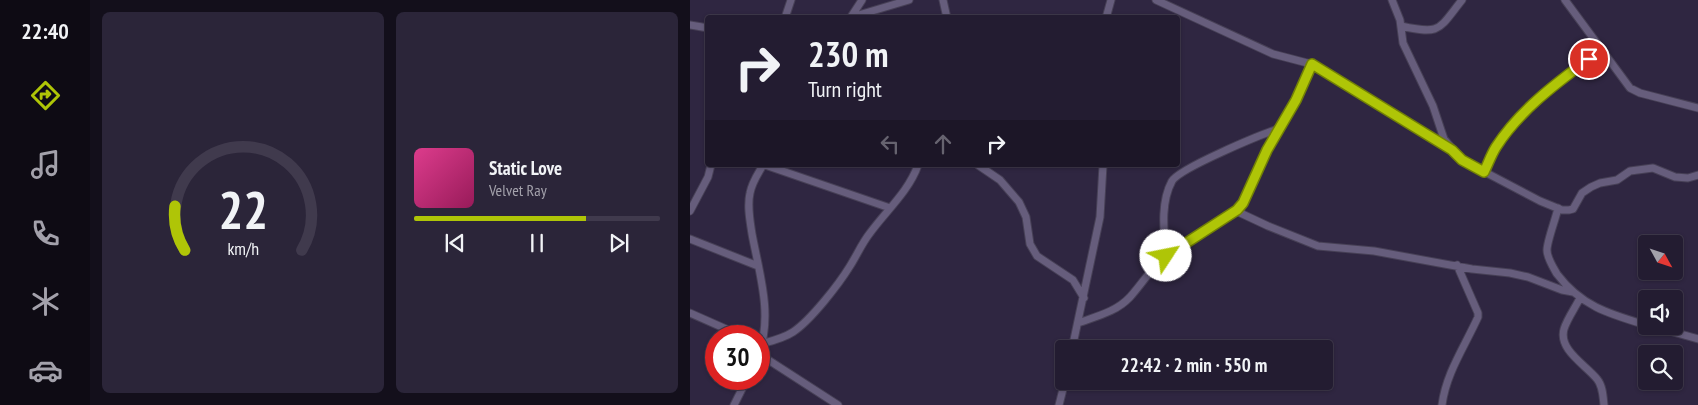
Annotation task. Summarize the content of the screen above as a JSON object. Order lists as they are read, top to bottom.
{
  "north": "bottom right",
  "page": {
    "tabs": "22:40",
    "turn": ["230 m", "Turn right"],
    "song": ["Static Love", "Velvet Ray"],
    "limit": "30",
    "trip": "22:42 · 2 min · 550 m",
    "gauge": ["22", "km/h"]
  }
}
